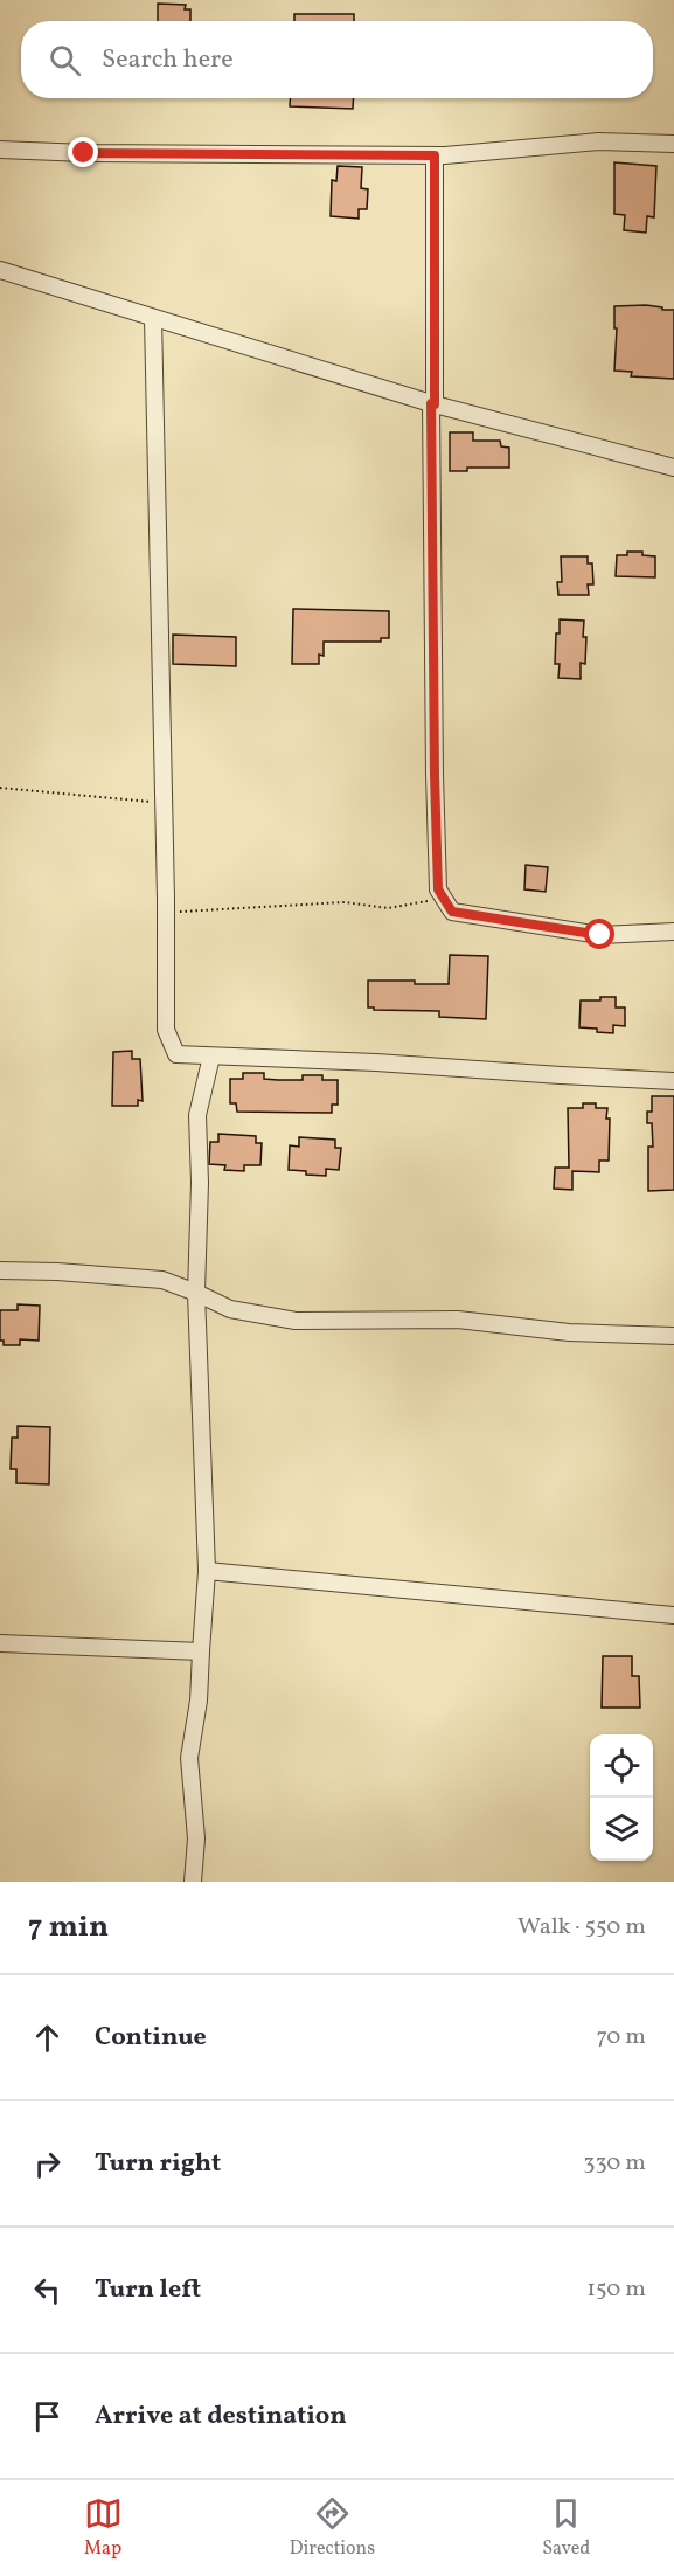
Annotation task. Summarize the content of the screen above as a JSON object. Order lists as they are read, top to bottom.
{
  "page": {
    "search": "Search here",
    "heading": ["7 min", "Walk · 550 m"],
    "list": [
      ["Continue", "70 m"],
      ["Turn right", "330 m"],
      ["Turn left", "150 m"],
      "Arrive at destination"
    ],
    "nav": ["Map", "Directions", "Saved"]
  }
}
